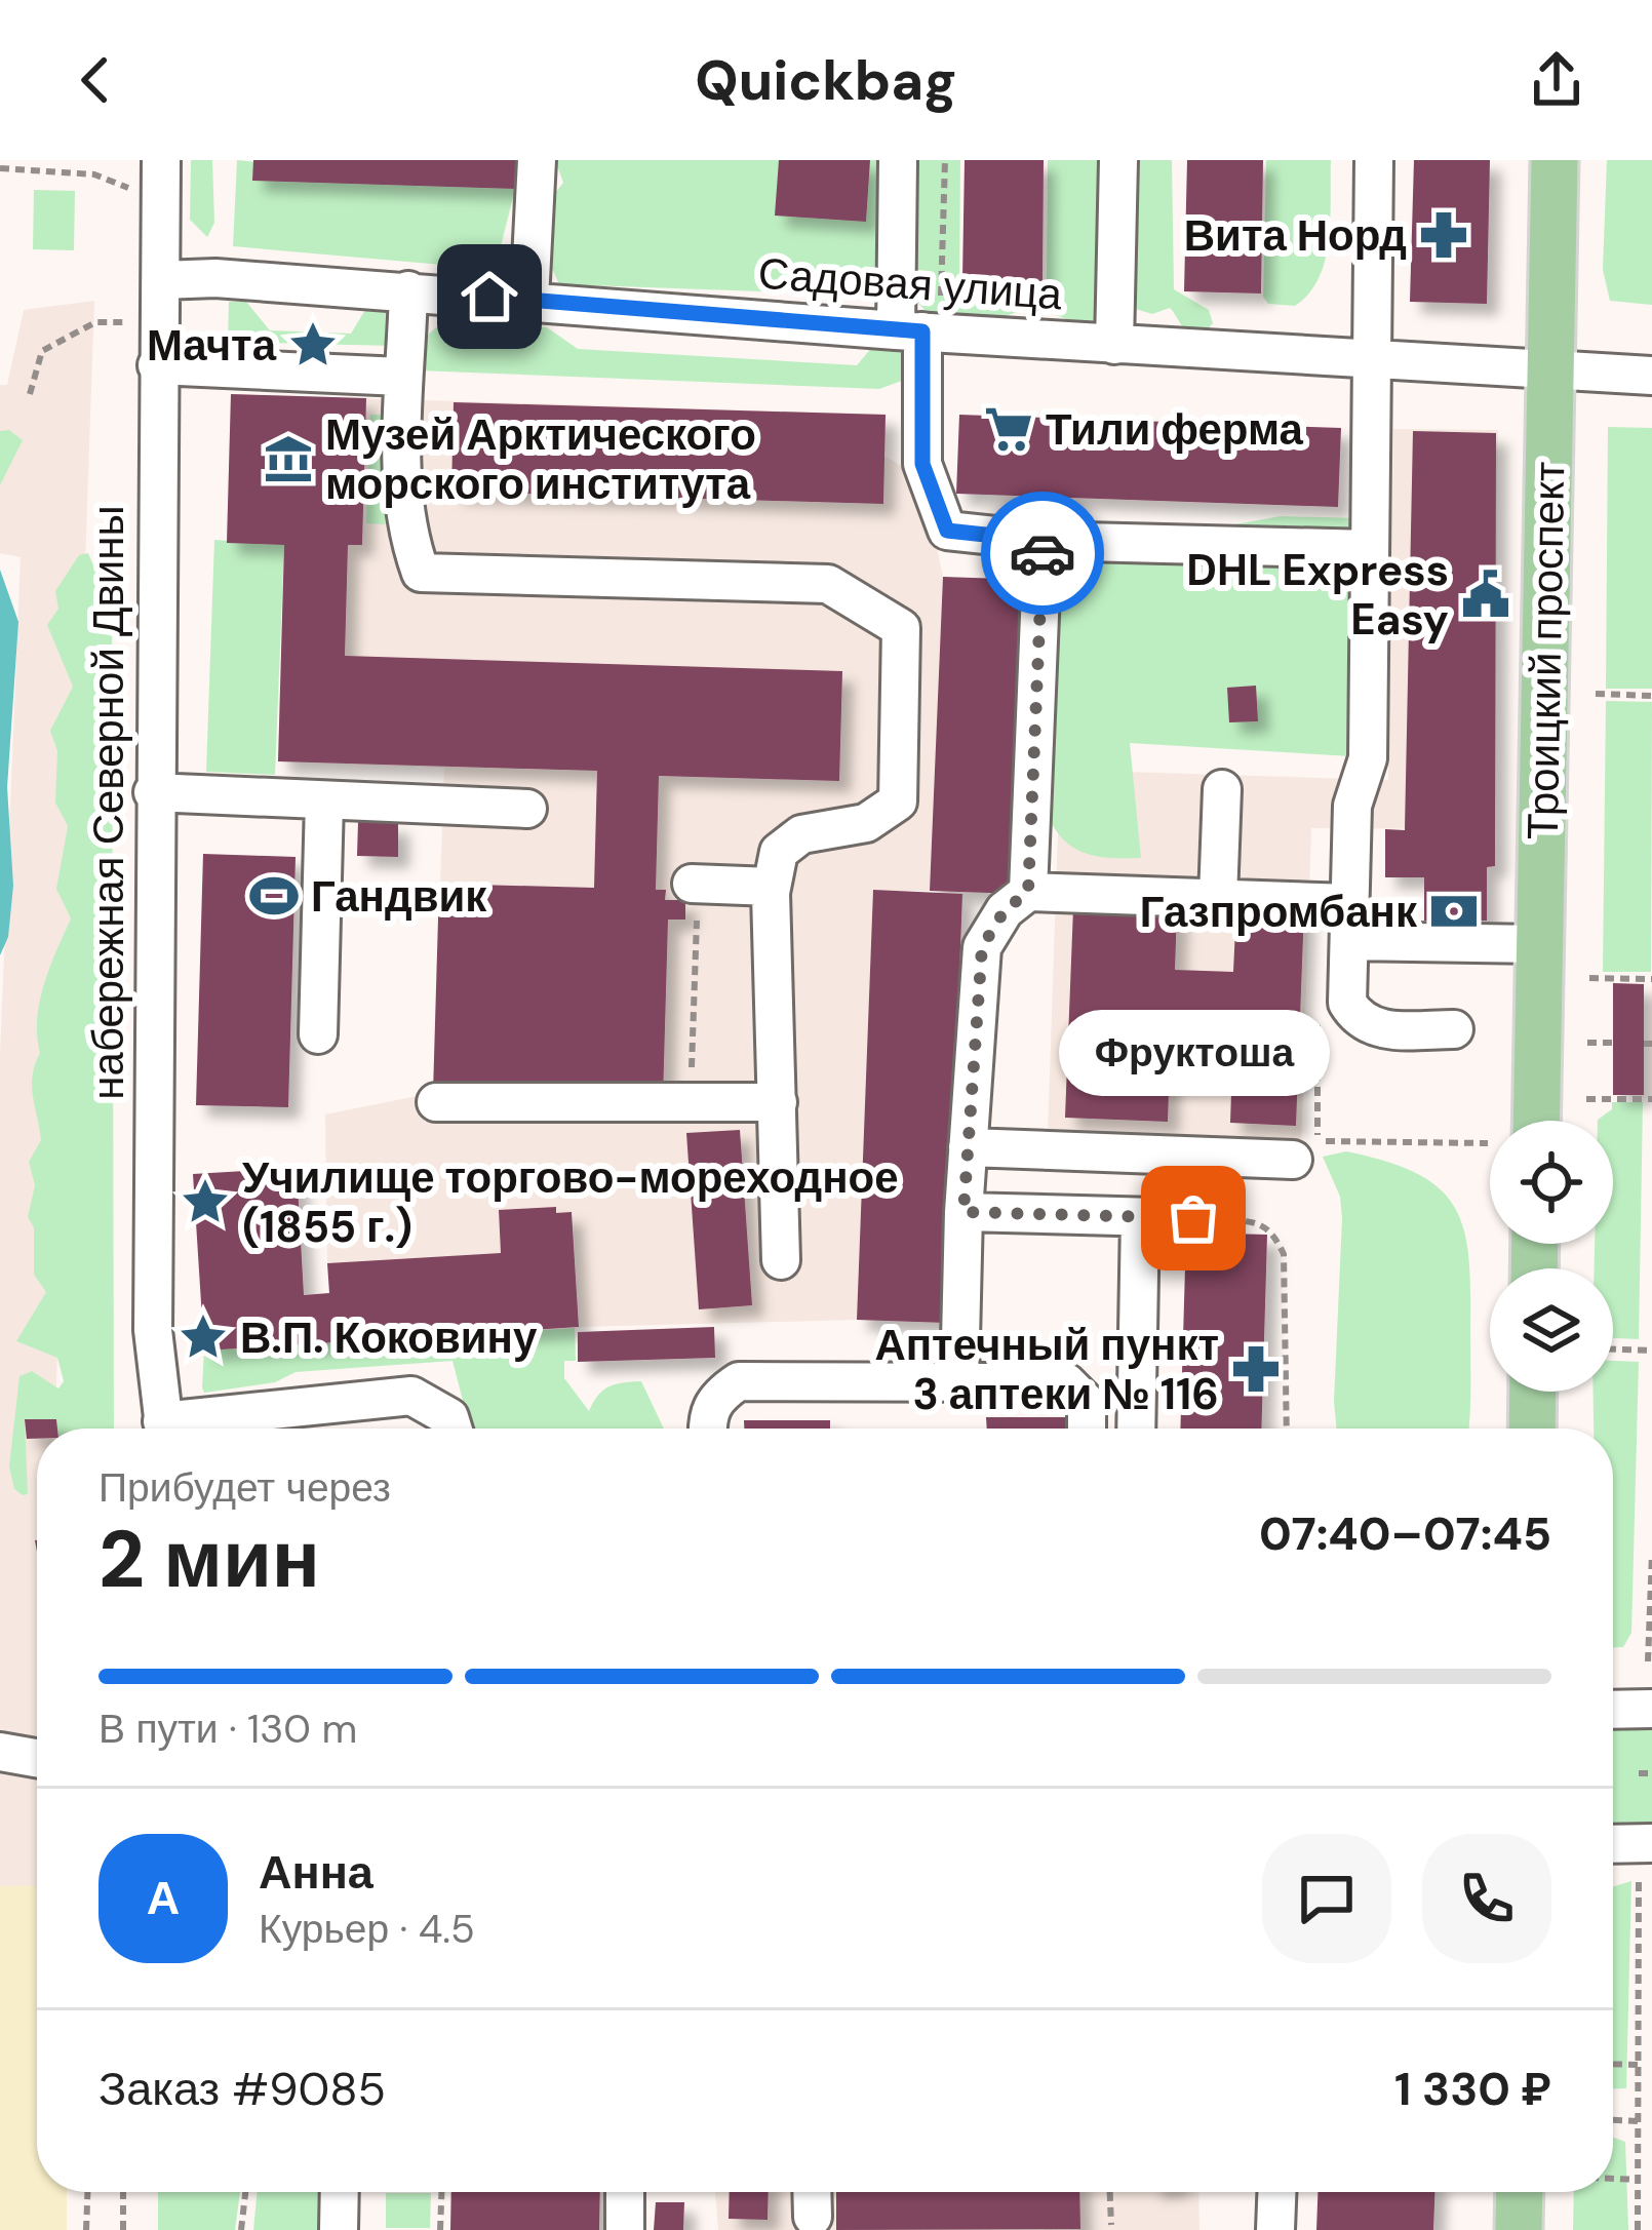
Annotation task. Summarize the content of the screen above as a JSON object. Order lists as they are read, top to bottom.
{
  "streets": {
    "main road": ["Троицкий проспект"],
    "street": ["Садовая улица", "набережная Северной Двины"]
  },
  "crossings": [
    ["Садовая улица", "Троицкий проспект"],
    ["Садовая улица", "набережная Северной Двины"]
  ],
  "places": {
    "pharmacy": ["Вита Норд", "Аптечный пункт 3 аптеки № 116"],
    "place": ["Мачта", "Училище торгово-мореходное (1855 г.)", "В.П. Коковину"],
    "supermarket": ["Тили ферма"],
    "museum": ["Музей Арктического морского института"],
    "public building": ["DHL Express Easy"],
    "sports": ["Гандвик"],
    "bank": ["Газпромбанк"],
    "other": ["Фруктоша"]
  },
  "page": {
    "header": "Quickbag",
    "bubble": "Фруктоша",
    "heading": ["2 мин", "Прибудет через", "07:40–07:45"],
    "panel": [
      "Анна",
      "Курьер · 4.5",
      "Заказ #9085",
      "1 330 ₽"
    ],
    "bar": "В пути · 130 m",
    "round": "А"
  }
}
